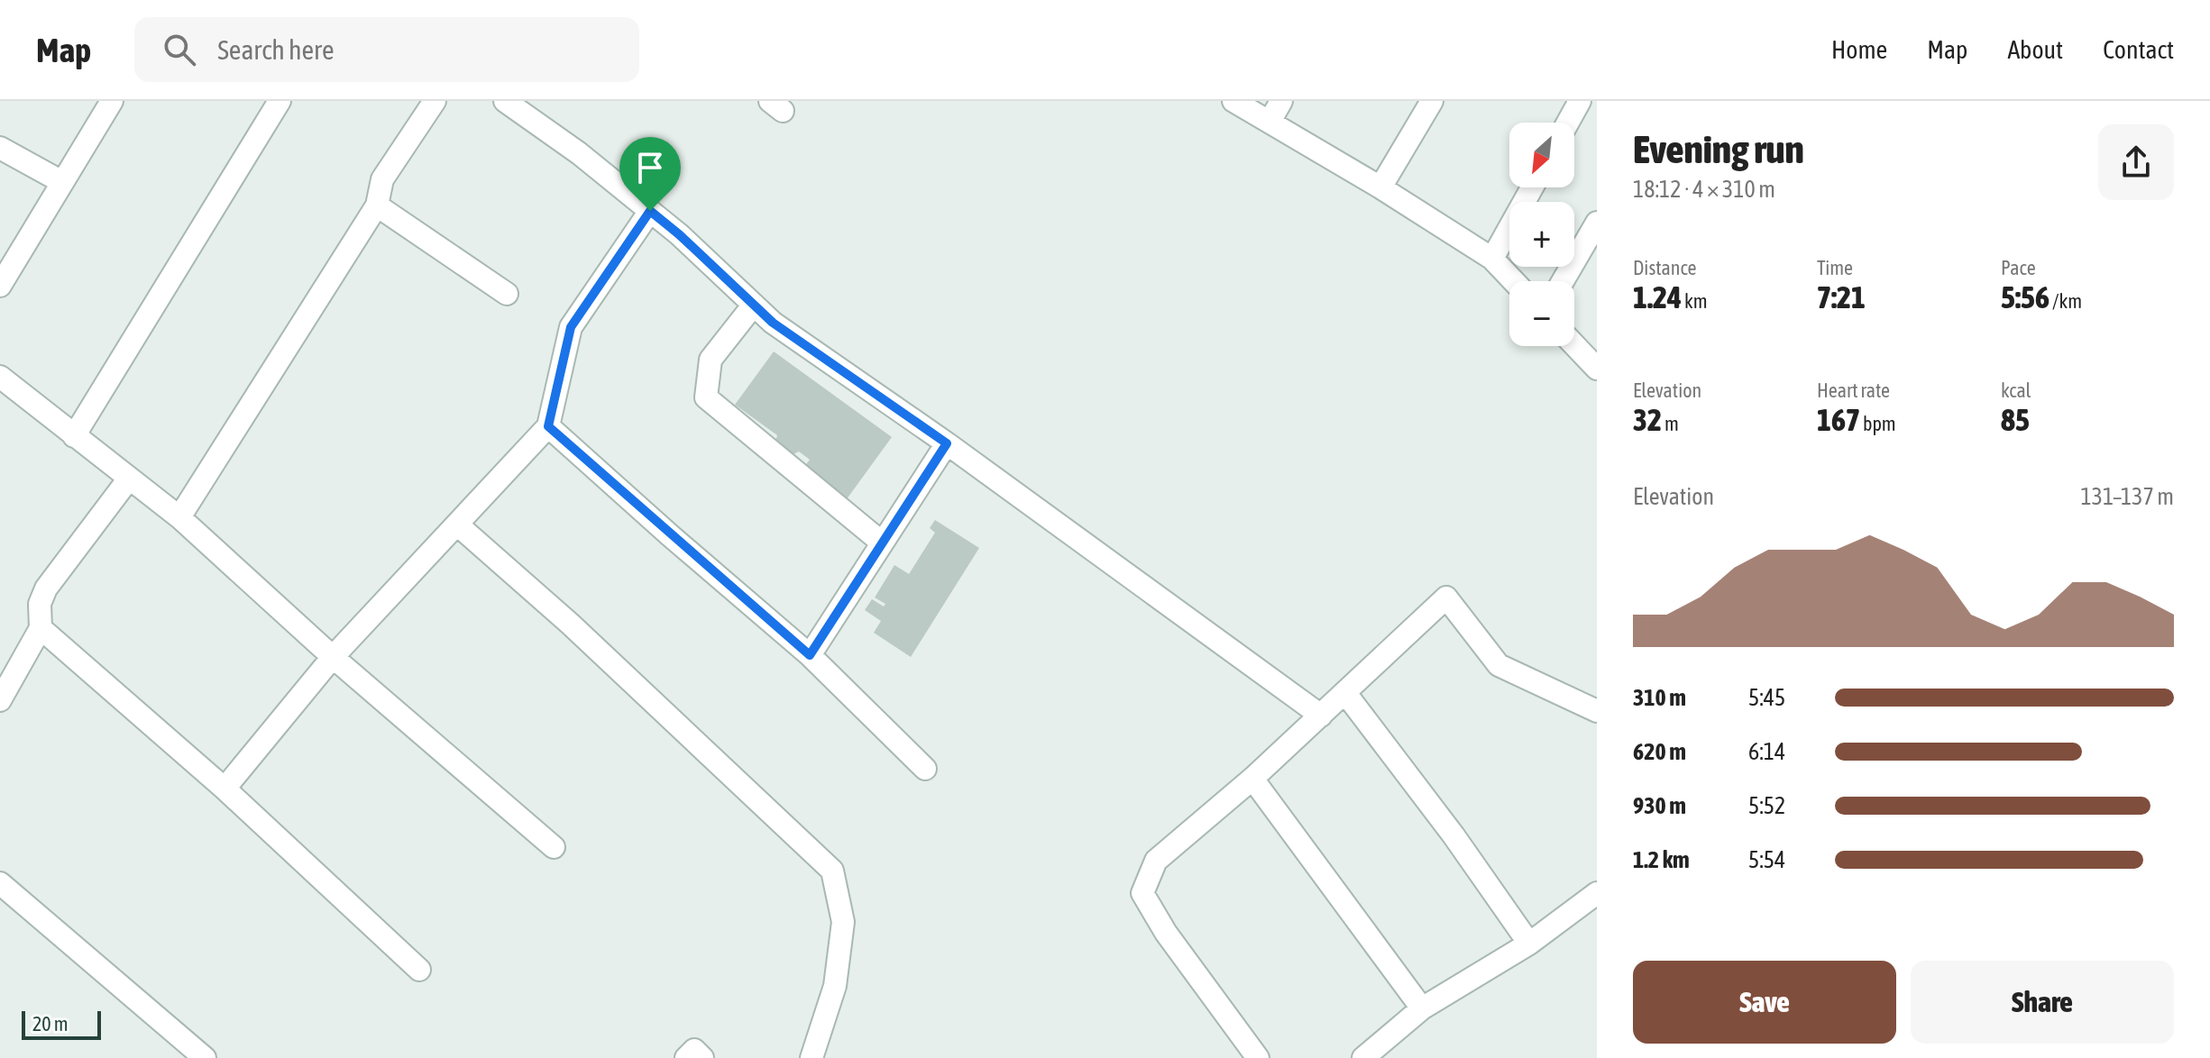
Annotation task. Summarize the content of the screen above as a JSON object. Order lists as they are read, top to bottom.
{
  "scale_bar": "20 m",
  "north": "bottom left",
  "page": {
    "header": "Map",
    "search": "Search here",
    "nav": [
      "Home",
      "Map",
      "About",
      "Contact"
    ],
    "heading": ["Evening run", "18:12 · 4 × 310 m"],
    "map_buttons": ["+", "−"],
    "stats": [
      ["Distance", "1.24 km"],
      ["Time", "7:21"],
      ["Pace", "5:56 /km"],
      ["Elevation", "32 m"],
      ["Heart rate", "167 bpm"],
      ["kcal", "85"]
    ],
    "chart": ["Elevation", "131–137 m"],
    "list": [
      {
        "name": "310 m",
        "note": "5:45"
      },
      {
        "name": "620 m",
        "note": "6:14"
      },
      {
        "name": "930 m",
        "note": "5:52"
      },
      {
        "name": "1.2 km",
        "note": "5:54"
      }
    ],
    "buttons": ["Save", "Share"],
    "scale": "20 m"
  }
}
